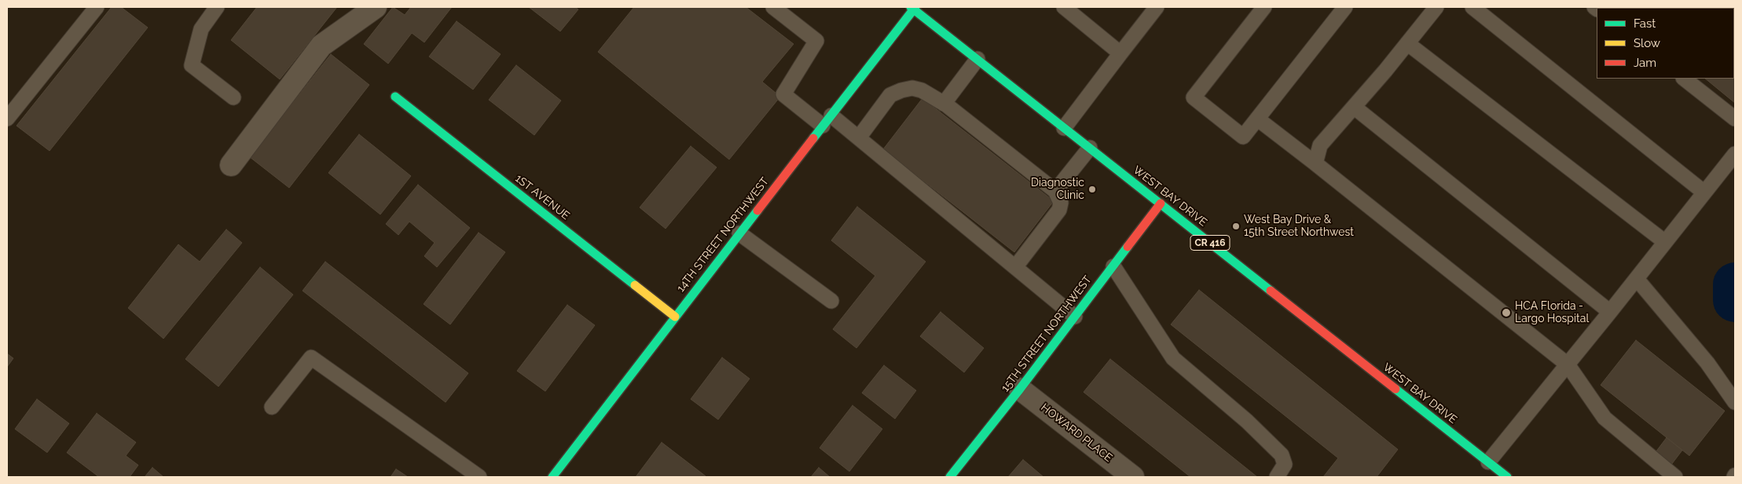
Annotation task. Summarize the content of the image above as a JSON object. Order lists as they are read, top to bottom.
{
  "streets": {
    "street": [
      "WEST BAY DRIVE",
      "1ST AVENUE",
      "14TH STREET NORTHWEST",
      "CR 416",
      "15TH STREET NORTHWEST",
      "HOWARD PLACE"
    ]
  },
  "crossings": [
    ["WEST BAY DRIVE", "14TH STREET NORTHWEST"],
    ["WEST BAY DRIVE", "15TH STREET NORTHWEST"],
    ["1ST AVENUE", "14TH STREET NORTHWEST"],
    ["15TH STREET NORTHWEST", "HOWARD PLACE"]
  ],
  "places": ["Diagnostic Clinic", "West Bay Drive & 15th Street Northwest", "HCA Florida - Largo Hospital"],
  "legend": ["Fast", "Slow", "Jam"]
}
